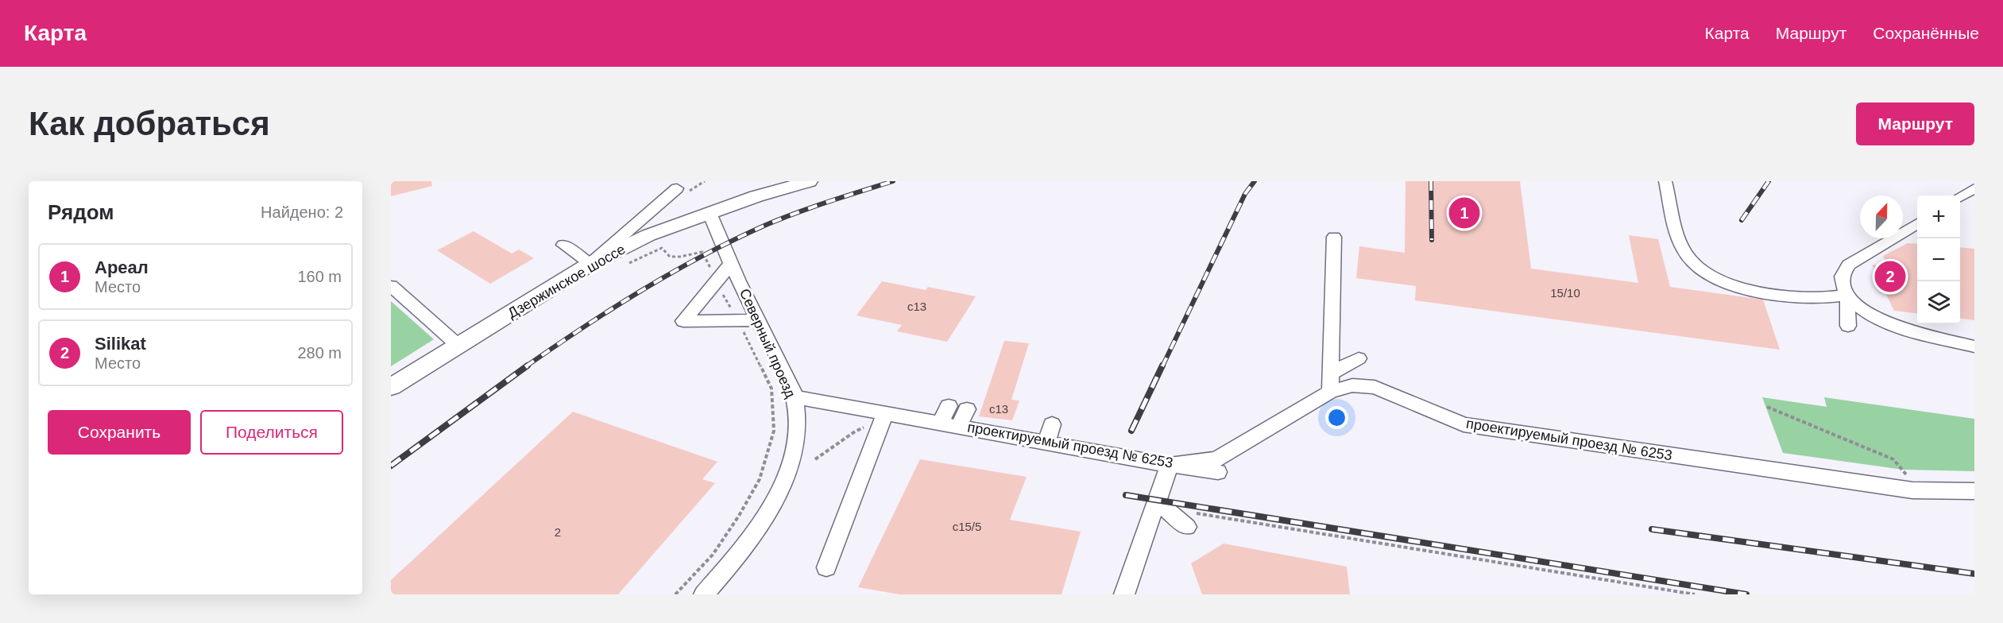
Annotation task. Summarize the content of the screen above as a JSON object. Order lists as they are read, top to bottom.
{
  "streets": {
    "main road": ["Дзержинское шоссе"],
    "street": ["Северный проезд", "проектируемый проезд № 6253"]
  },
  "crossings": [
    ["Дзержинское шоссе", "Северный проезд"],
    ["Северный проезд", "проектируемый проезд № 6253"]
  ],
  "house_numbers": [
    "15/10",
    "с13",
    "с13",
    "с15/5",
    "2"
  ],
  "north": "top",
  "page": {
    "header": "Карта",
    "nav": ["Карта", "Маршрут", "Сохранённые"],
    "buttons": [
      "Маршрут",
      ["Сохранить", "Поделиться"]
    ],
    "title": "Как добраться",
    "heading": ["Рядом", "Найдено: 2"],
    "map_buttons": ["+", "−"],
    "pins": ["1", "2"],
    "list": [
      {
        "mark": "1",
        "name": "Ареал",
        "note": "Место",
        "value": "160 m"
      },
      {
        "mark": "2",
        "name": "Silikat",
        "note": "Место",
        "value": "280 m"
      }
    ]
  }
}
